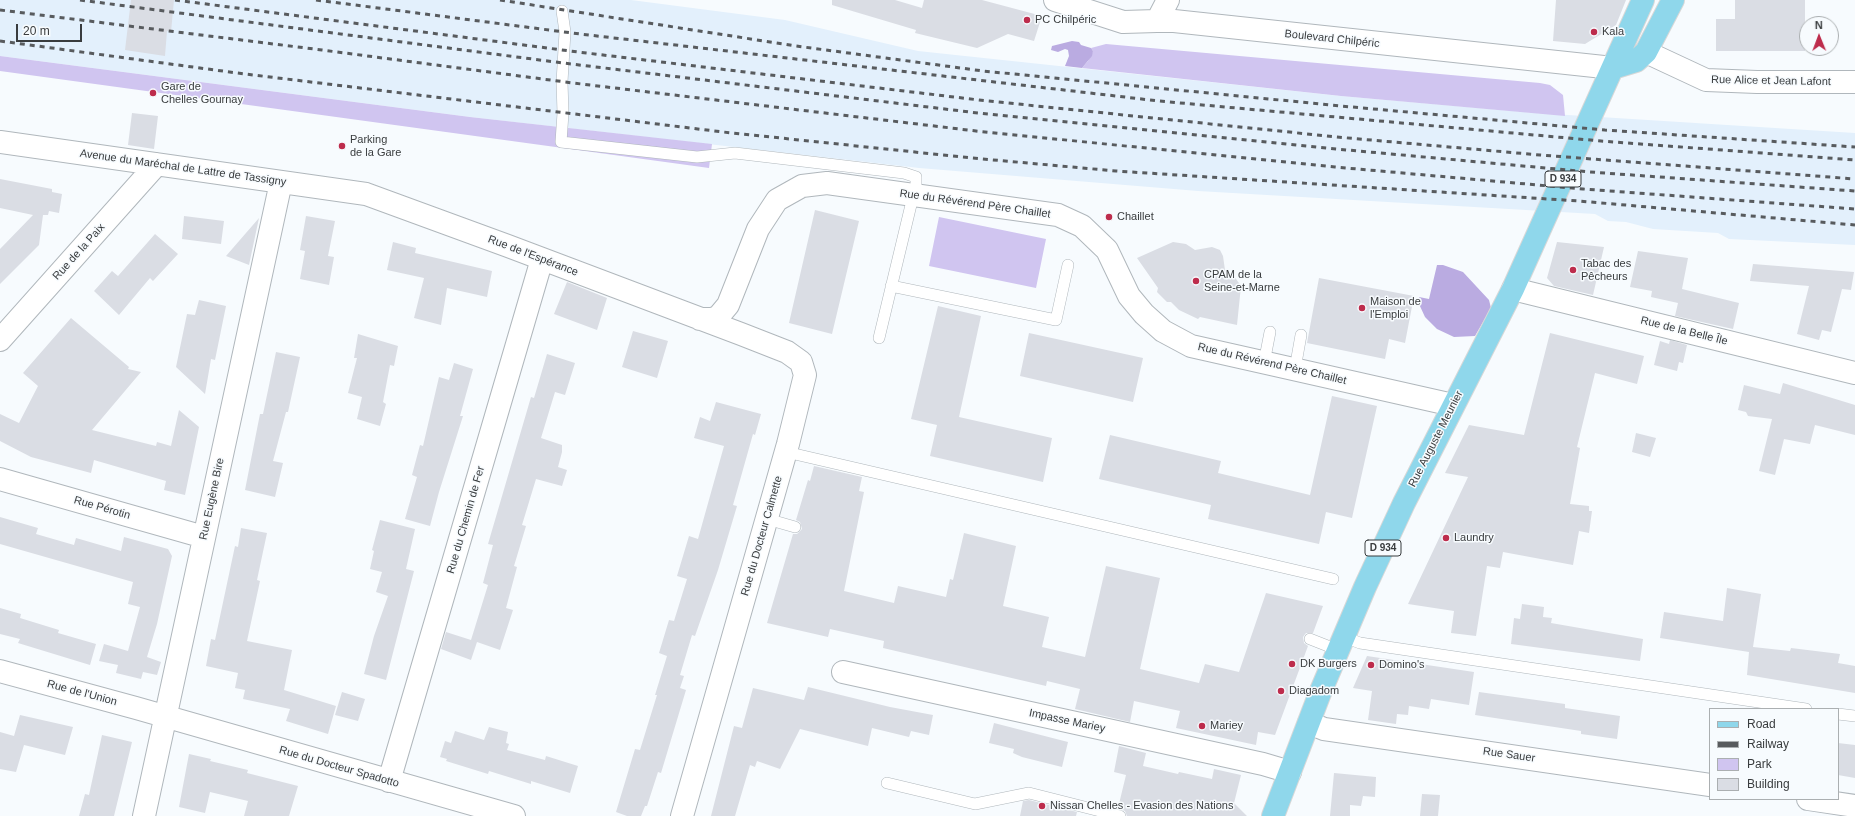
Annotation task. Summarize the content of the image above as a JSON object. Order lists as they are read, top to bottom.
{
  "streets": {
    "main road": ["D 934", "Rue Auguste Meunier"],
    "street": [
      "Boulevard Chilpéric",
      "Rue Alice et Jean Lafont",
      "Avenue du Maréchal de Lattre de Tassigny",
      "Rue du Révérend Père Chaillet",
      "Rue de la Paix",
      "Rue de l'Espérance",
      "Rue de la Belle Île",
      "Rue Eugène Bire",
      "Rue Pérotin",
      "Rue du Chemin de Fer",
      "Rue du Docteur Calmette",
      "Rue de l'Union",
      "Impasse Mariey",
      "Rue Sauer",
      "Rue du Docteur Spadotto"
    ]
  },
  "crossings": [
    ["Boulevard Chilpéric", "D 934"],
    ["Boulevard Chilpéric", "Rue Auguste Meunier"],
    ["Avenue du Maréchal de Lattre de Tassigny", "Rue de la Paix"],
    ["Avenue du Maréchal de Lattre de Tassigny", "Rue de l'Espérance"],
    ["Avenue du Maréchal de Lattre de Tassigny", "Rue Eugène Bire"],
    ["D 934", "Rue Auguste Meunier"],
    ["Rue du Révérend Père Chaillet", "Rue de l'Espérance"],
    ["Rue du Révérend Père Chaillet", "Rue Auguste Meunier"],
    ["Rue du Révérend Père Chaillet", "Rue du Docteur Calmette"],
    ["Rue de l'Espérance", "Rue du Chemin de Fer"],
    ["Rue de l'Espérance", "Rue du Docteur Calmette"],
    ["Rue de la Belle Île", "Rue Auguste Meunier"],
    ["Rue Auguste Meunier", "Impasse Mariey"],
    ["Rue Auguste Meunier", "Rue Sauer"],
    ["Rue Eugène Bire", "Rue Pérotin"],
    ["Rue Eugène Bire", "Rue de l'Union"],
    ["Rue Eugène Bire", "Rue du Docteur Spadotto"],
    ["Rue du Chemin de Fer", "Rue du Docteur Spadotto"],
    ["Rue de l'Union", "Rue du Docteur Spadotto"]
  ],
  "places": [
    "PC Chilpéric",
    "Kala",
    "Gare de Chelles Gournay",
    "Parking de la Gare",
    "Chaillet",
    "Tabac des Pêcheurs",
    "CPAM de la Seine-et-Marne",
    "Maison de l'Emploi",
    "Laundry",
    "DK Burgers",
    "Domino's",
    "Diagadom",
    "Mariey",
    "Nissan Chelles - Evasion des Nations"
  ],
  "legend": [
    "Road",
    "Railway",
    "Park",
    "Building"
  ],
  "scale_bar": "20 m",
  "north": "top"
}
